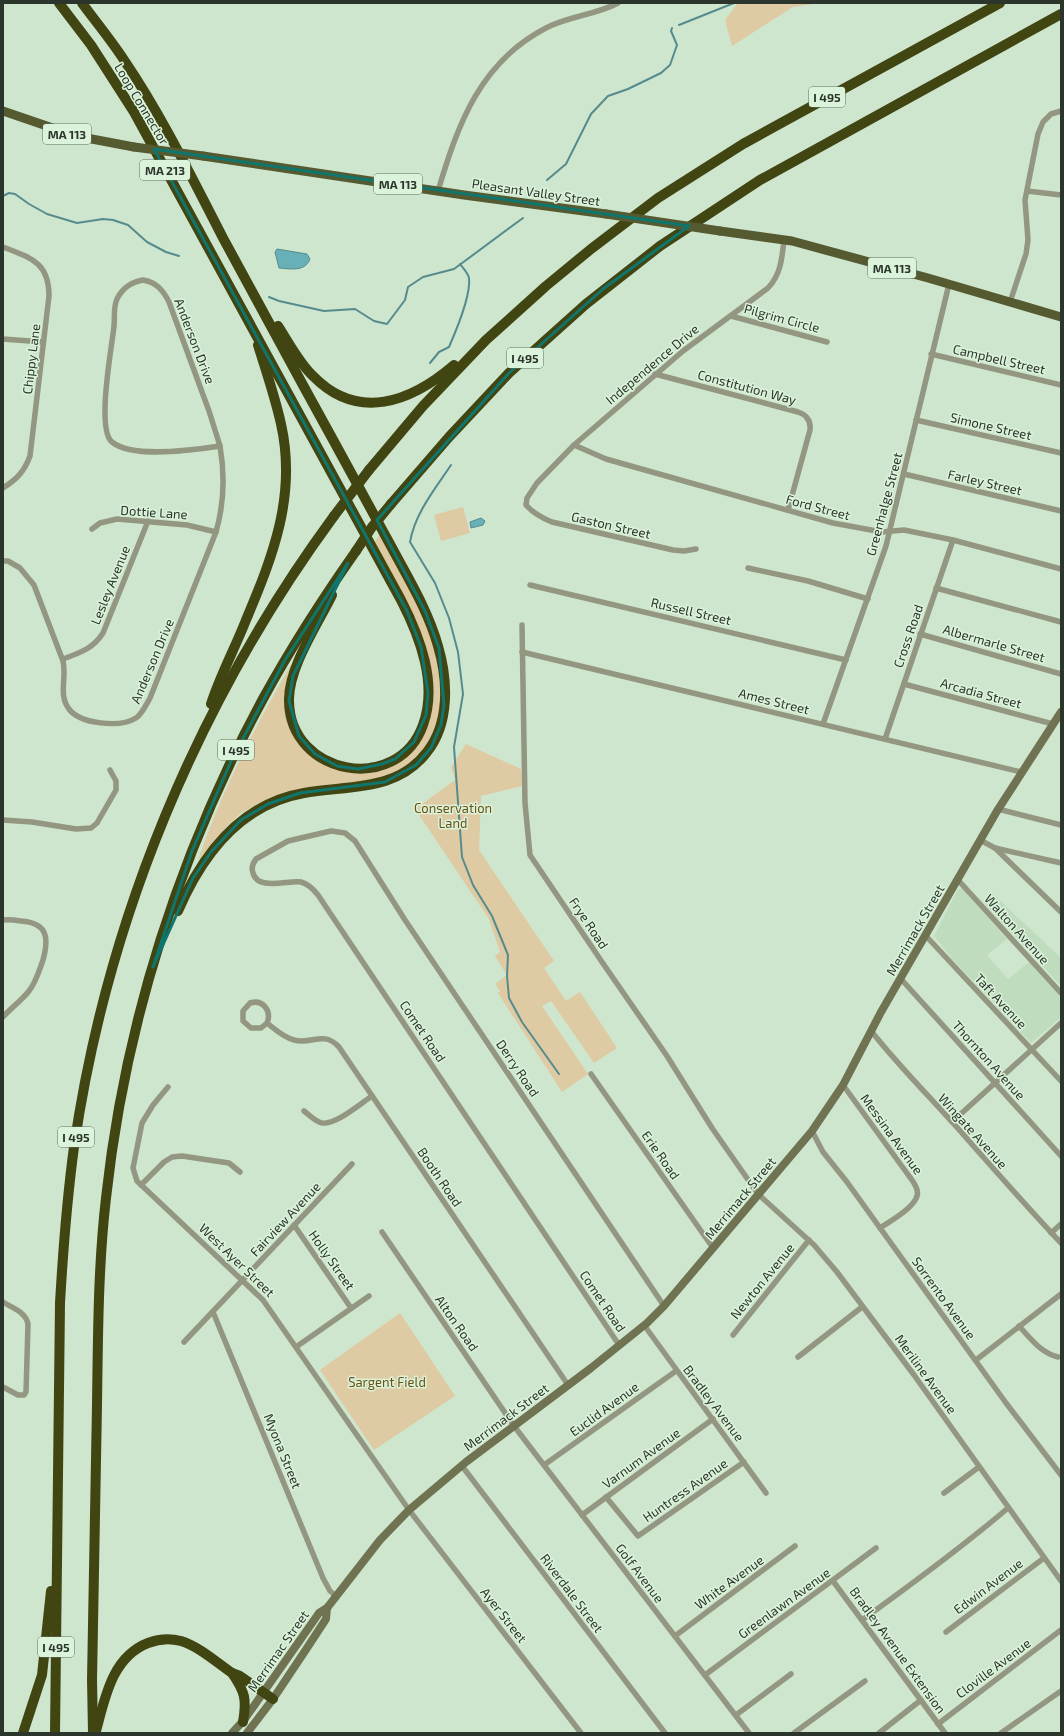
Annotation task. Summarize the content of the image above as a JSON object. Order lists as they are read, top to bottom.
{
  "streets": {
    "highway": ["I 495", "Loop Connector", "MA 213"],
    "main road": [
      "MA 113",
      "Pleasant Valley Street",
      "Merrimack Street",
      "Merrimac Street"
    ],
    "street": [
      "Pilgrim Circle",
      "Anderson Drive",
      "Chippy Lane",
      "Campbell Street",
      "Independence Drive",
      "Constitution Way",
      "Simone Street",
      "Farley Street",
      "Greenhalge Street",
      "Ford Street",
      "Dottie Lane",
      "Gaston Street",
      "Lesley Avenue",
      "Russell Street",
      "Cross Road",
      "Albermarle Street",
      "Arcadia Street",
      "Ames Street",
      "Frye Road",
      "Walton Avenue",
      "Taft Avenue",
      "Comet Road",
      "Thornton Avenue",
      "Derry Road",
      "Wingate Avenue",
      "Messina Avenue",
      "Erie Road",
      "Booth Road",
      "Fairview Avenue",
      "West Ayer Street",
      "Holly Street",
      "Newton Avenue",
      "Sorrento Avenue",
      "Alton Road",
      "Meriline Avenue",
      "Bradley Avenue",
      "Euclid Avenue",
      "Myona Street",
      "Varnum Avenue",
      "Huntress Avenue",
      "Golf Avenue",
      "White Avenue",
      "Edwin Avenue",
      "Riverdale Street",
      "Greenlawn Avenue",
      "Ayer Street",
      "Bradley Avenue Extension",
      "Cloville Avenue"
    ]
  },
  "crossings": [
    ["Pleasant Valley Street", "Independence Drive"],
    ["Pleasant Valley Street", "Greenhalge Street"],
    ["Pilgrim Circle", "Independence Drive"],
    ["Anderson Drive", "Dottie Lane"],
    ["Anderson Drive", "Lesley Avenue"],
    ["Campbell Street", "Greenhalge Street"],
    ["Independence Drive", "Constitution Way"],
    ["Independence Drive", "Ford Street"],
    ["Independence Drive", "Gaston Street"],
    ["Constitution Way", "Ford Street"],
    ["Simone Street", "Greenhalge Street"],
    ["Farley Street", "Greenhalge Street"],
    ["Greenhalge Street", "Ford Street"],
    ["Greenhalge Street", "Russell Street"],
    ["Greenhalge Street", "Ames Street"],
    ["Ford Street", "Cross Road"],
    ["Dottie Lane", "Lesley Avenue"],
    ["Cross Road", "Albermarle Street"],
    ["Cross Road", "Arcadia Street"],
    ["Cross Road", "Ames Street"],
    ["Arcadia Street", "Merrimack Street"],
    ["Ames Street", "Frye Road"],
    ["Ames Street", "Merrimack Street"],
    ["Frye Road", "Merrimack Street"],
    ["Frye Road", "Meriline Avenue"],
    ["Walton Avenue", "Merrimack Street"],
    ["Merrimack Street", "Taft Avenue"],
    ["Merrimack Street", "Comet Road"],
    ["Merrimack Street", "Thornton Avenue"],
    ["Merrimack Street", "Derry Road"],
    ["Merrimack Street", "Wingate Avenue"],
    ["Merrimack Street", "Messina Avenue"],
    ["Merrimack Street", "Erie Road"],
    ["Merrimack Street", "Booth Road"],
    ["Merrimack Street", "West Ayer Street"],
    ["Merrimack Street", "Sorrento Avenue"],
    ["Merrimack Street", "Alton Road"],
    ["Merrimack Street", "Meriline Avenue"],
    ["Merrimack Street", "Bradley Avenue"],
    ["Merrimack Street", "Myona Street"],
    ["Merrimack Street", "Golf Avenue"],
    ["Merrimack Street", "Riverdale Street"],
    ["Merrimack Street", "Ayer Street"],
    ["Merrimack Street", "Merrimac Street"],
    ["Comet Road", "Derry Road"],
    ["Messina Avenue", "Sorrento Avenue"],
    ["Fairview Avenue", "West Ayer Street"],
    ["Fairview Avenue", "Holly Street"],
    ["Fairview Avenue", "Myona Street"],
    ["West Ayer Street", "Ayer Street"],
    ["Newton Avenue", "Meriline Avenue"],
    ["Alton Road", "Golf Avenue"],
    ["Meriline Avenue", "Edwin Avenue"],
    ["Bradley Avenue", "Euclid Avenue"],
    ["Bradley Avenue", "Varnum Avenue"],
    ["Bradley Avenue", "Huntress Avenue"],
    ["Euclid Avenue", "Golf Avenue"],
    ["Varnum Avenue", "Huntress Avenue"],
    ["Varnum Avenue", "Golf Avenue"],
    ["Golf Avenue", "White Avenue"],
    ["Golf Avenue", "Greenlawn Avenue"],
    ["Greenlawn Avenue", "Bradley Avenue Extension"],
    ["Bradley Avenue Extension", "Cloville Avenue"]
  ],
  "parks": ["Conservation Land", "Sargent Field"]
}
